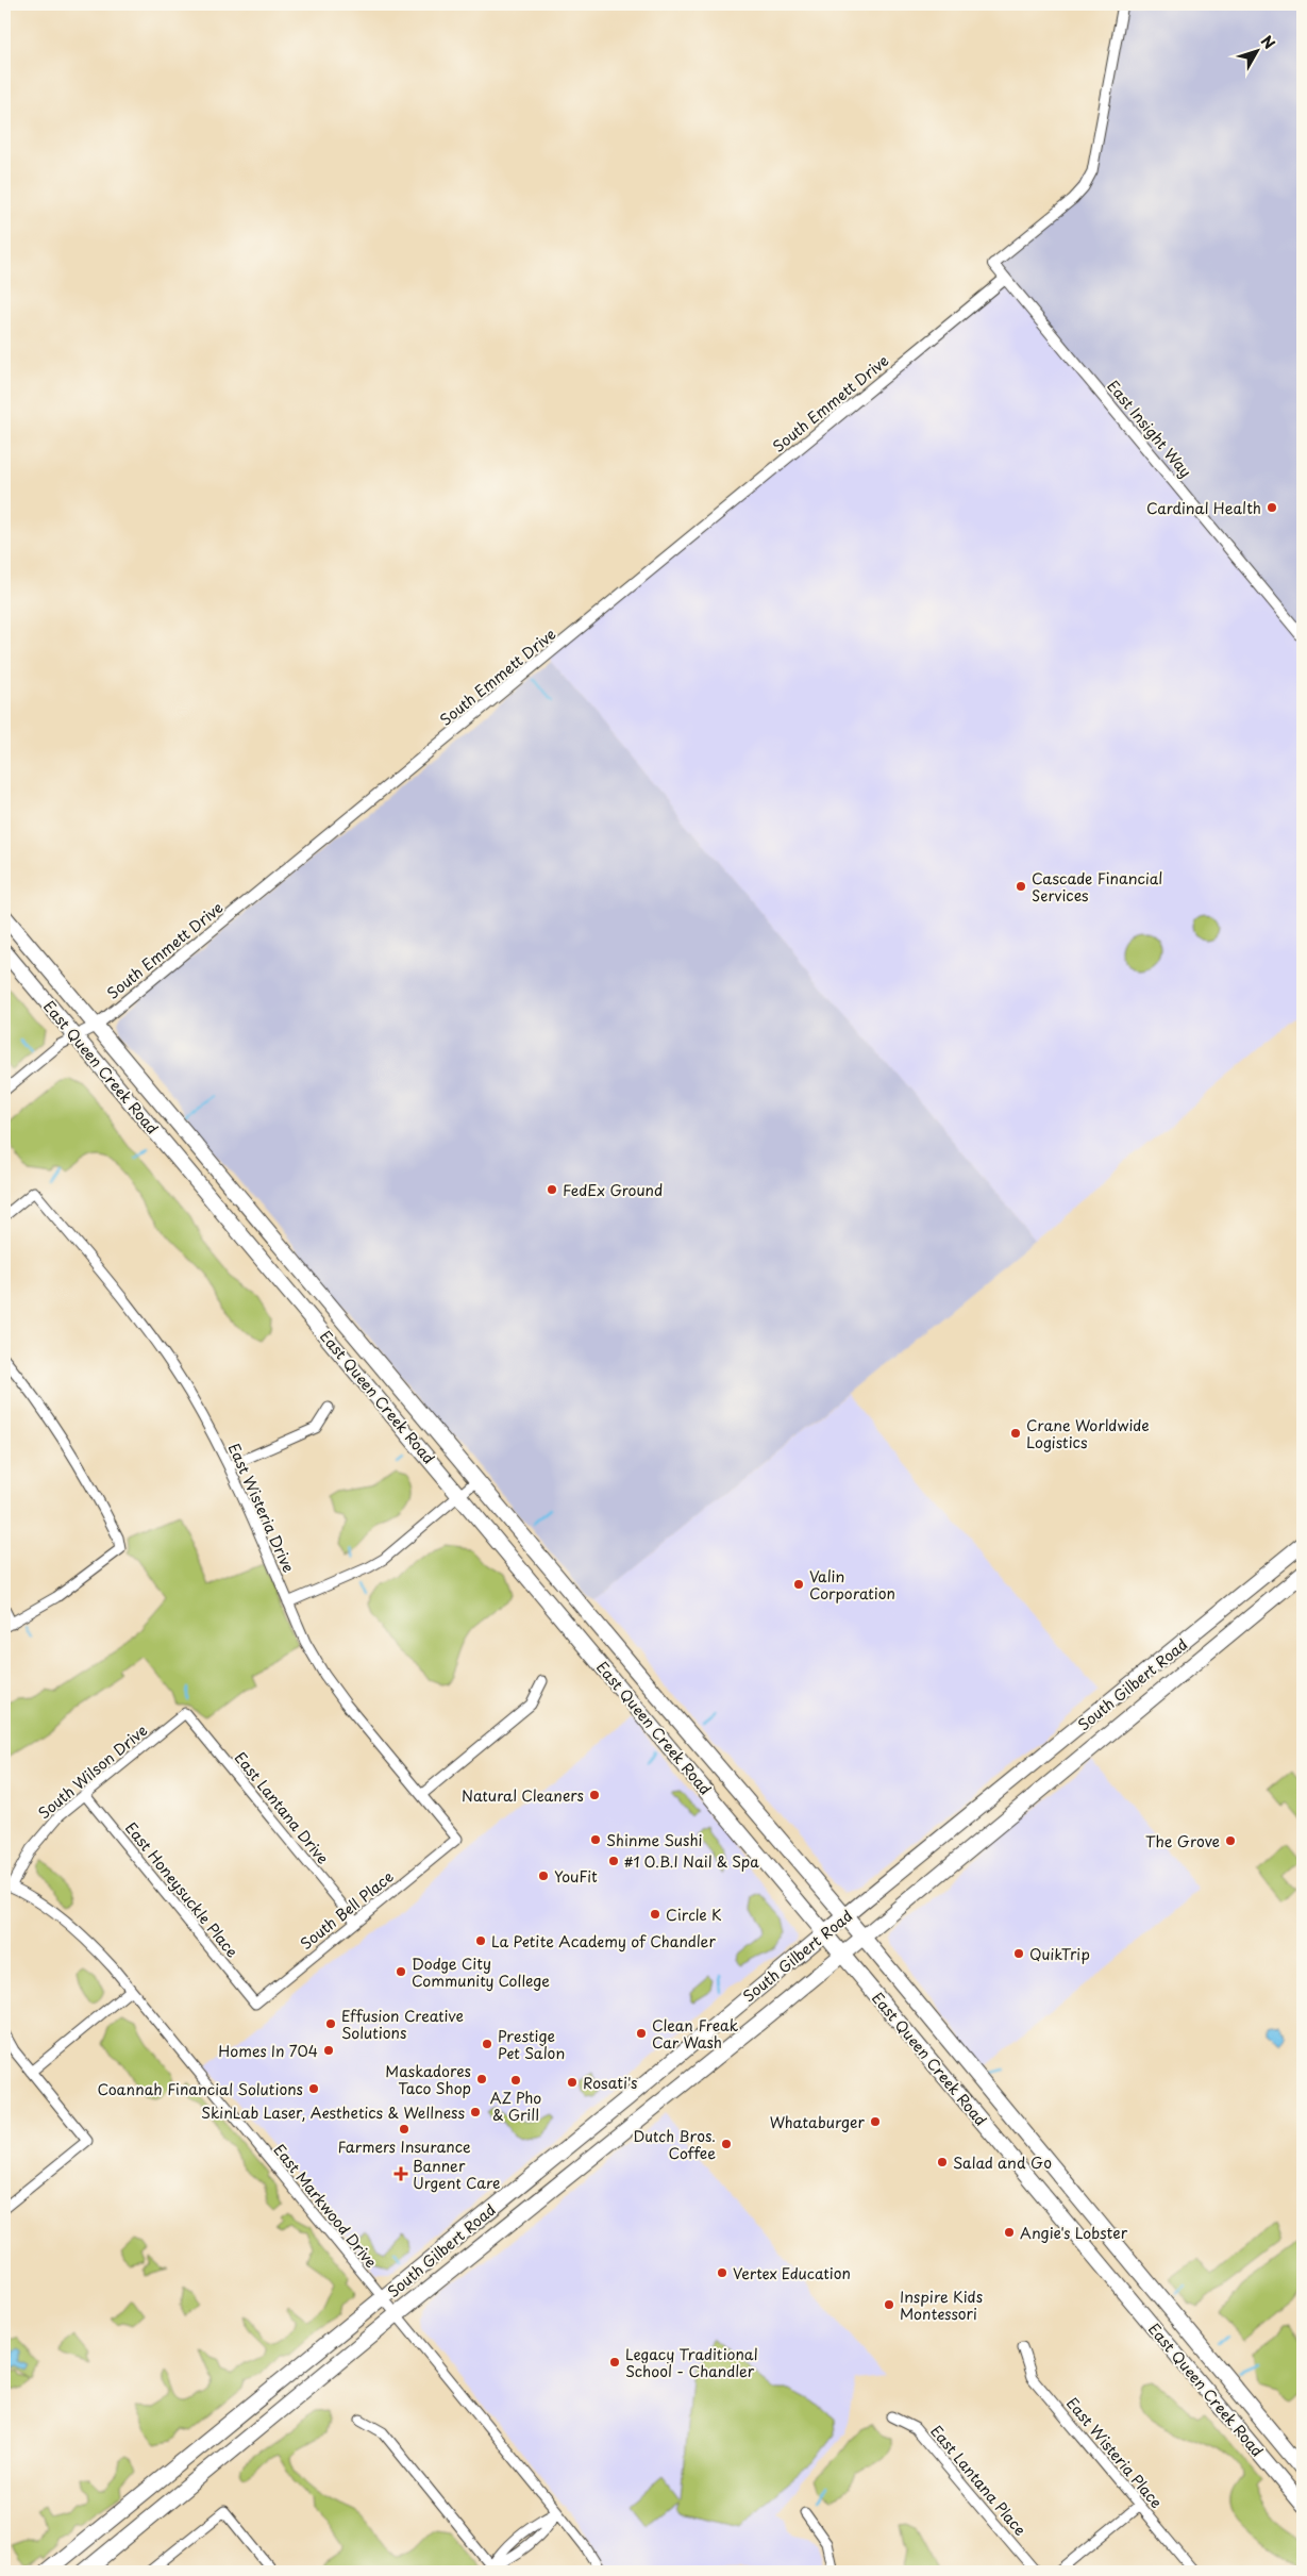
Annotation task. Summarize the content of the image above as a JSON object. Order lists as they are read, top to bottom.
{
  "streets": {
    "main road": ["East Queen Creek Road", "South Gilbert Road"],
    "street": [
      "South Emmett Drive",
      "East Insight Way",
      "East Wisteria Drive",
      "South Wilson Drive",
      "East Lantana Drive",
      "East Honeysuckle Place",
      "South Bell Place",
      "East Markwood Drive",
      "East Wisteria Place",
      "East Lantana Place"
    ]
  },
  "crossings": [
    ["South Emmett Drive", "East Insight Way"],
    ["South Emmett Drive", "East Queen Creek Road"],
    ["East Queen Creek Road", "South Gilbert Road"],
    ["East Wisteria Drive", "South Bell Place"],
    ["South Gilbert Road", "East Markwood Drive"],
    ["South Wilson Drive", "East Lantana Drive"],
    ["South Wilson Drive", "East Honeysuckle Place"],
    ["South Wilson Drive", "East Markwood Drive"],
    ["East Lantana Drive", "South Bell Place"],
    ["East Honeysuckle Place", "South Bell Place"]
  ],
  "places": {
    "other": [
      "Cardinal Health",
      "Cascade Financial Services",
      "FedEx Ground",
      "Crane Worldwide Logistics",
      "Valin Corporation",
      "Natural Cleaners",
      "Shinme Sushi",
      "The Grove",
      "#1 O.B.I Nail & Spa",
      "YouFit",
      "Circle K",
      "La Petite Academy of Chandler",
      "QuikTrip",
      "Dodge City Community College",
      "Effusion Creative Solutions",
      "Clean Freak Car Wash",
      "Prestige Pet Salon",
      "Homes In 704",
      "Maskadores Taco Shop",
      "AZ Pho & Grill",
      "Rosati's",
      "Coannah Financial Solutions",
      "SkinLab Laser, Aesthetics & Wellness",
      "Whataburger",
      "Farmers Insurance",
      "Dutch Bros. Coffee",
      "Salad and Go",
      "Angie's Lobster",
      "Vertex Education",
      "Inspire Kids Montessori",
      "Legacy Traditional School - Chandler"
    ],
    "health": ["Banner Urgent Care"]
  },
  "north": "top right"
}
